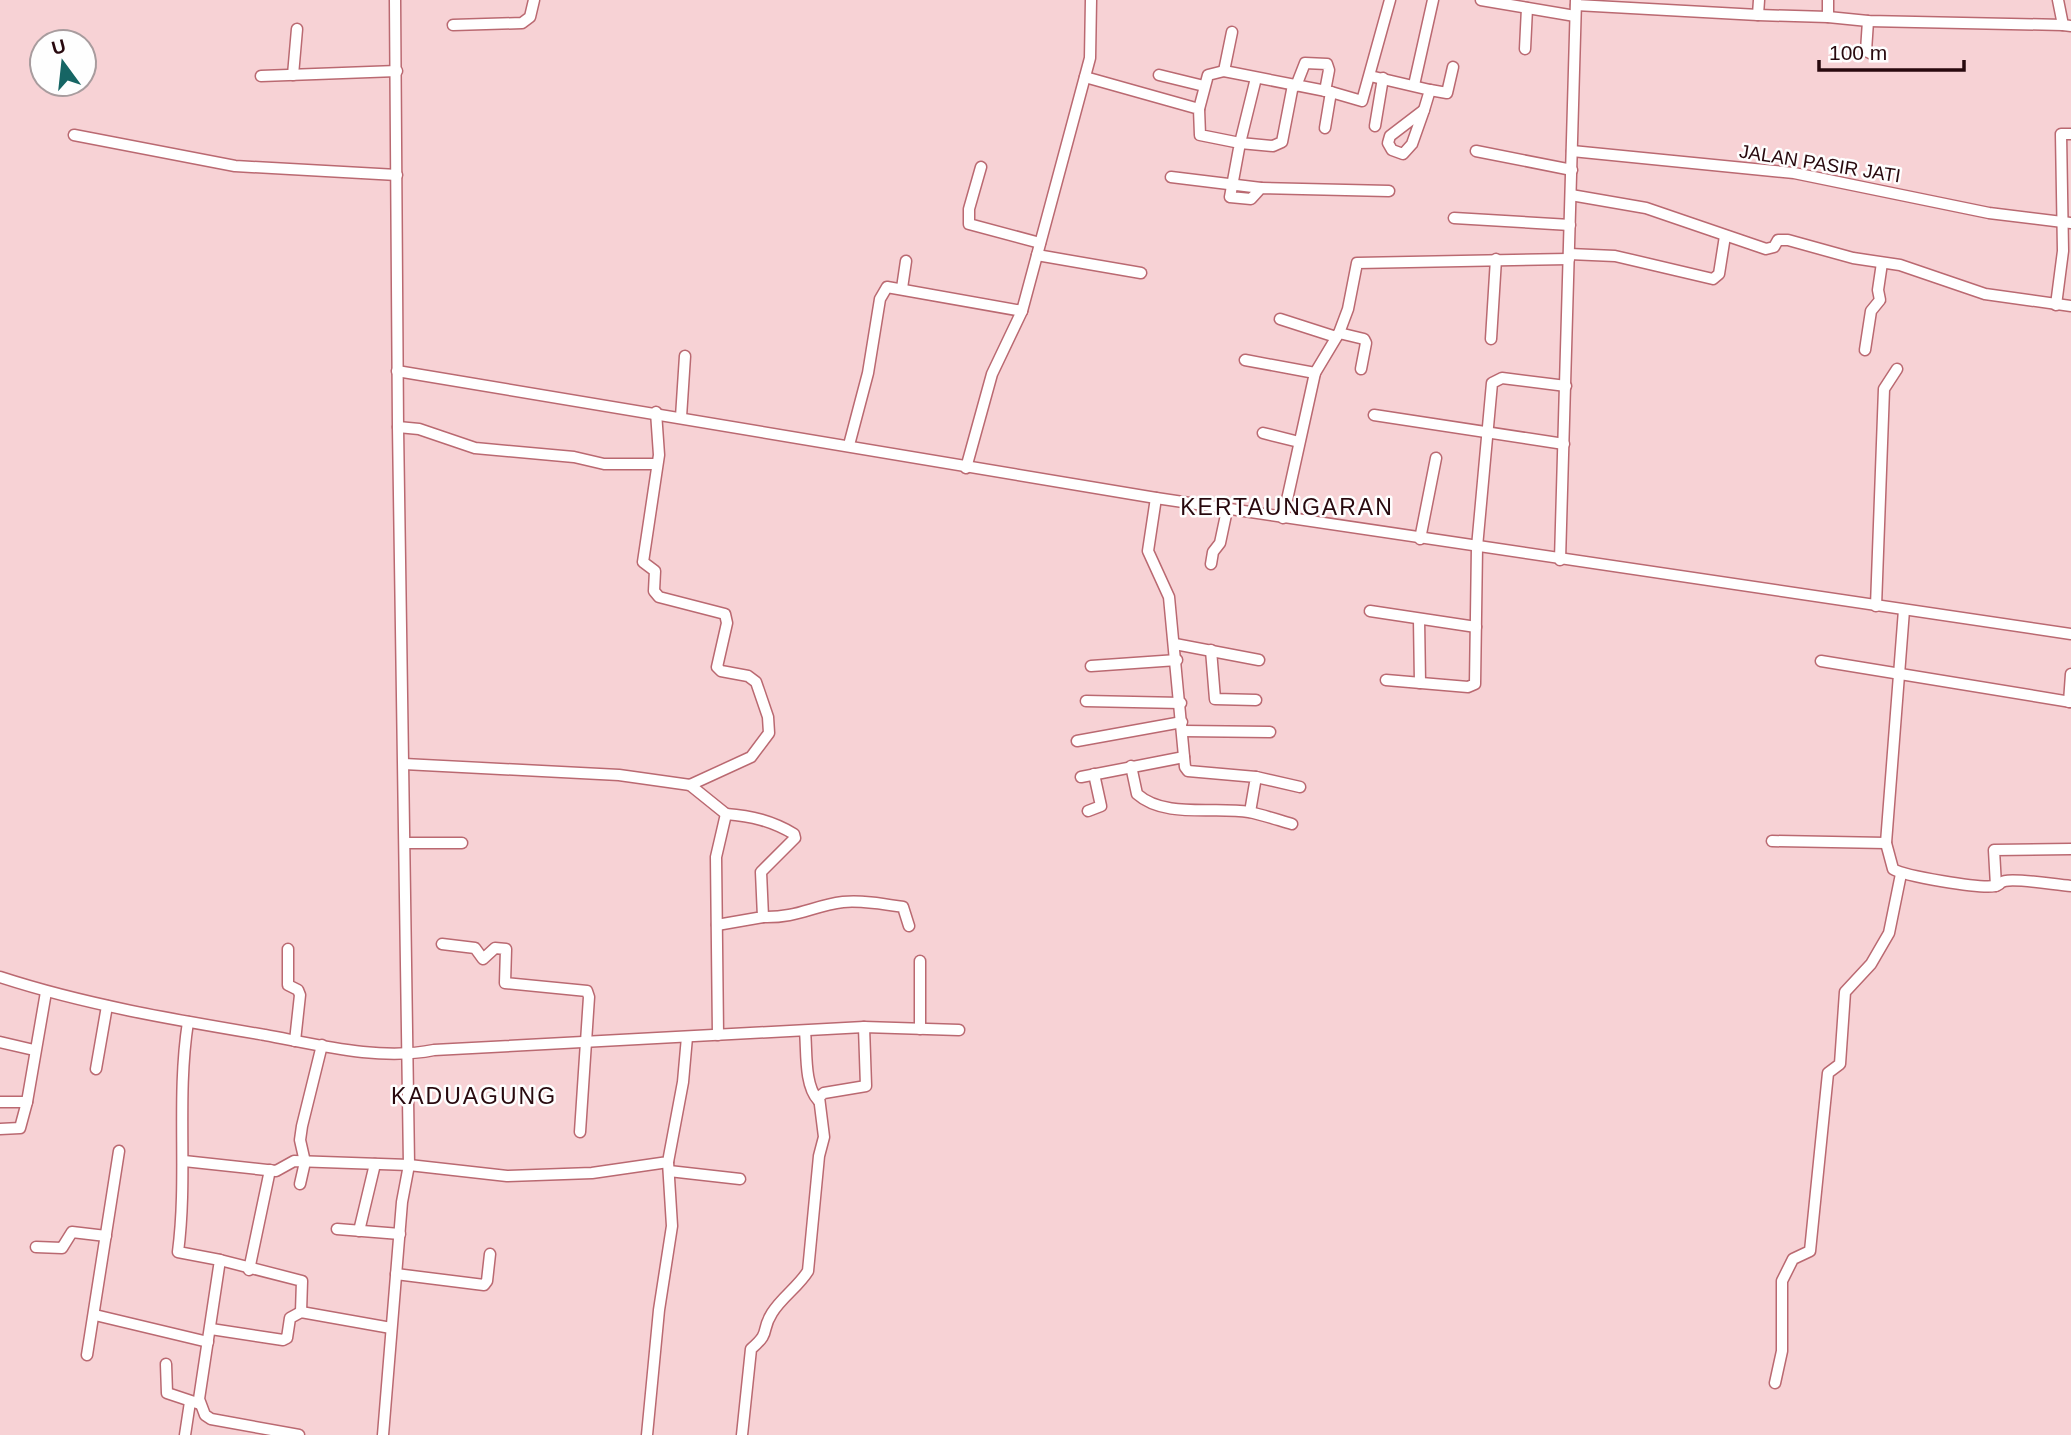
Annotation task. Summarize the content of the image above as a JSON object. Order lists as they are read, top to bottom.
{
  "streets": {
    "street": ["JALAN PASIR JATI"]
  },
  "districts": ["KERTAUNGARAN", "KADUAGUNG"],
  "scale_bar": "100 m",
  "north": "top"
}
